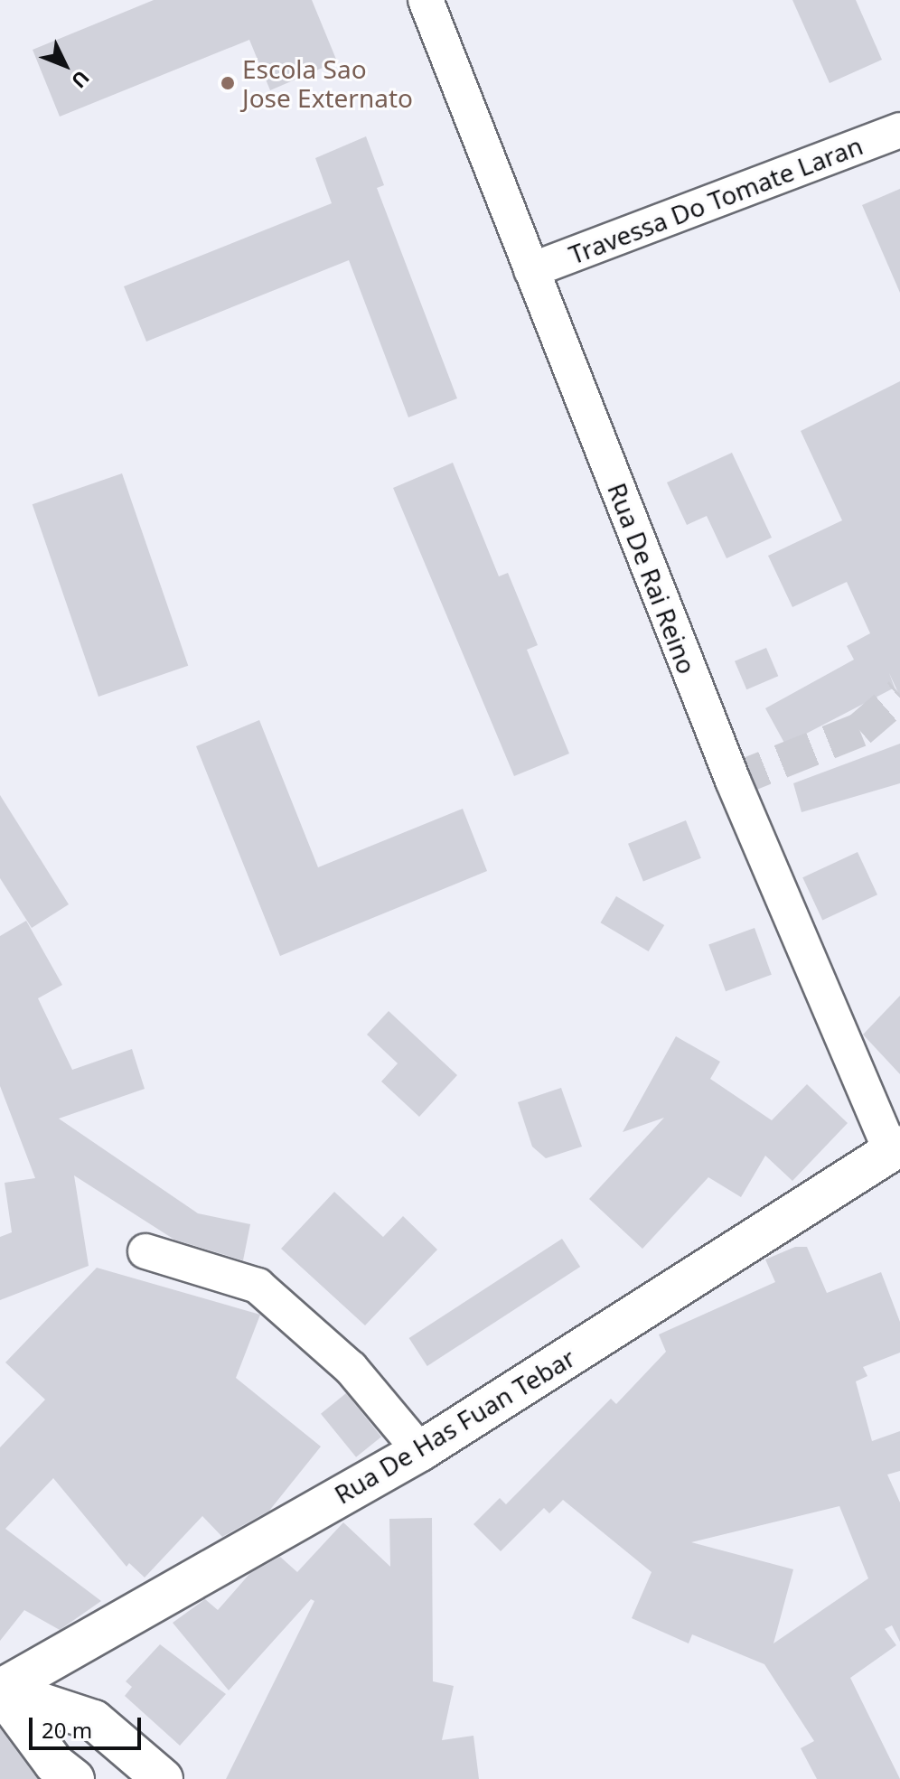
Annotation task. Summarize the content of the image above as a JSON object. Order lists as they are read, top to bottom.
{
  "streets": {
    "street": ["Travessa Do Tomate Laran", "Rua De Rai Reino", "Rua De Has Fuan Tebar"]
  },
  "crossings": [
    ["Travessa Do Tomate Laran", "Rua De Rai Reino"],
    ["Rua De Rai Reino", "Rua De Has Fuan Tebar"]
  ],
  "places": ["Escola Sao Jose Externato"],
  "scale_bar": "20 m",
  "north": "bottom right"
}
